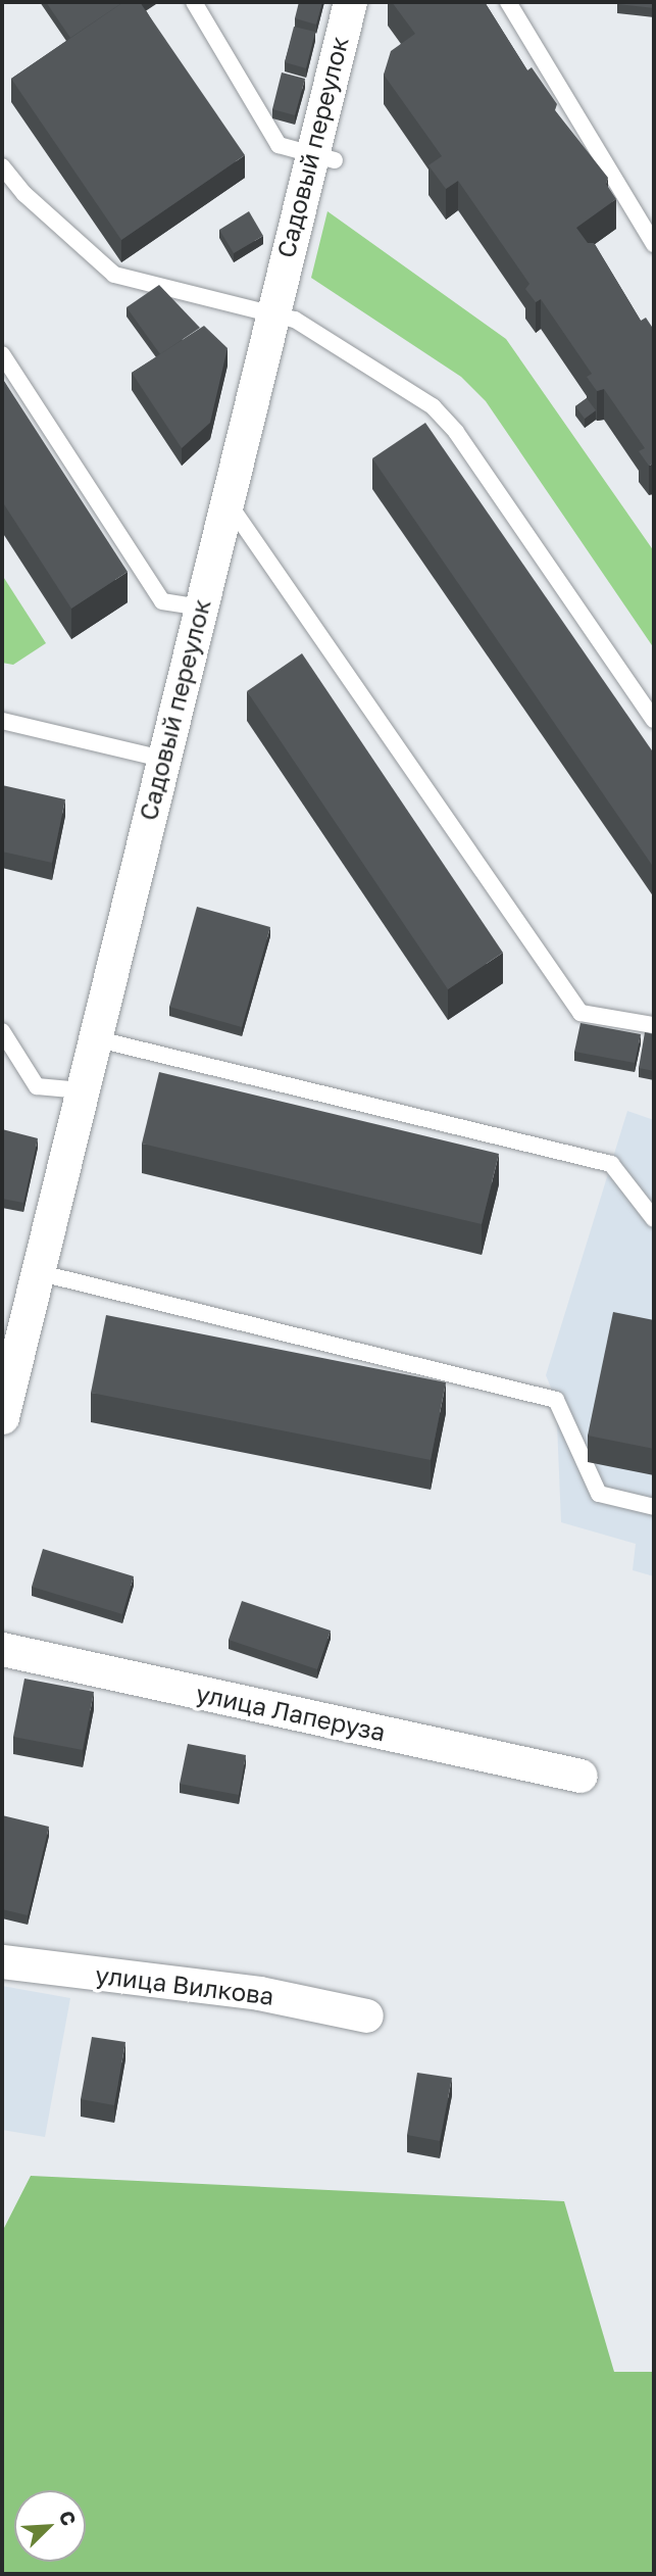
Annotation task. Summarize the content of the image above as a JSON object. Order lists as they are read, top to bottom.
{
  "streets": {
    "street": ["Садовый переулок", "улица Лаперуза", "улица Вилкова"]
  },
  "north": "top right"
}
